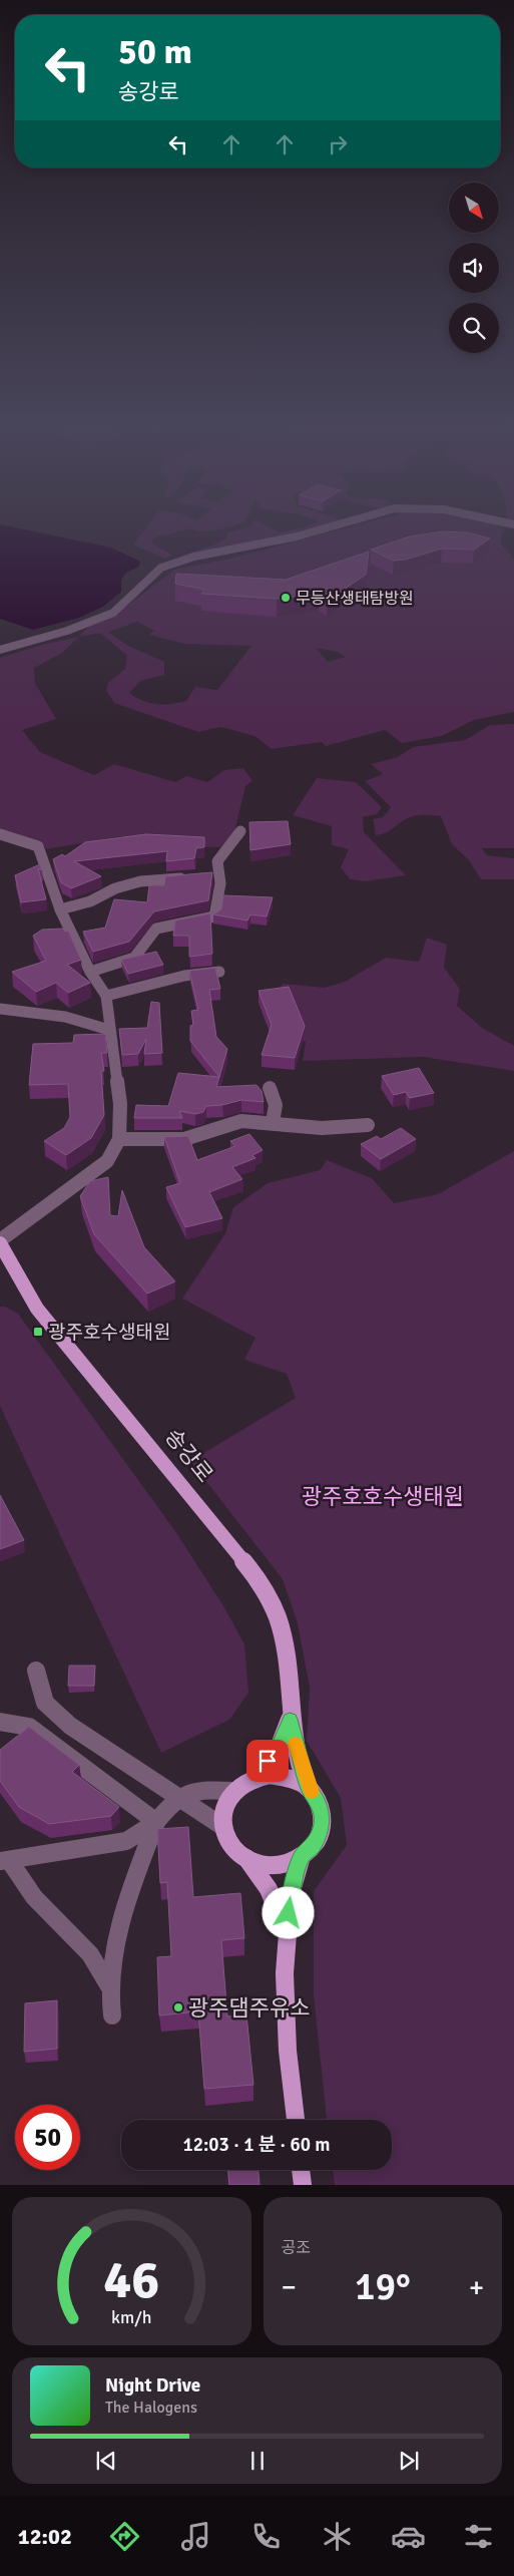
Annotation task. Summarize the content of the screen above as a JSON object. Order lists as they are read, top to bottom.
{
  "streets": {
    "main road": ["송강로"]
  },
  "parks": ["광주호호수생태원"],
  "places": {
    "other": ["무등산생태탐방원", "광주댐주유소"],
    "transit": ["광주호수생태원"]
  },
  "north": "bottom right",
  "page": {
    "turn": ["50 m", "송강로"],
    "limit": "50",
    "trip": "12:03 · 1 분 · 60 m",
    "tile": "공조",
    "heat": ["−", "19°", "+"],
    "song": ["Night Drive", "The Halogens"],
    "tabs": "12:02",
    "gauge": ["46", "km/h"]
  }
}
